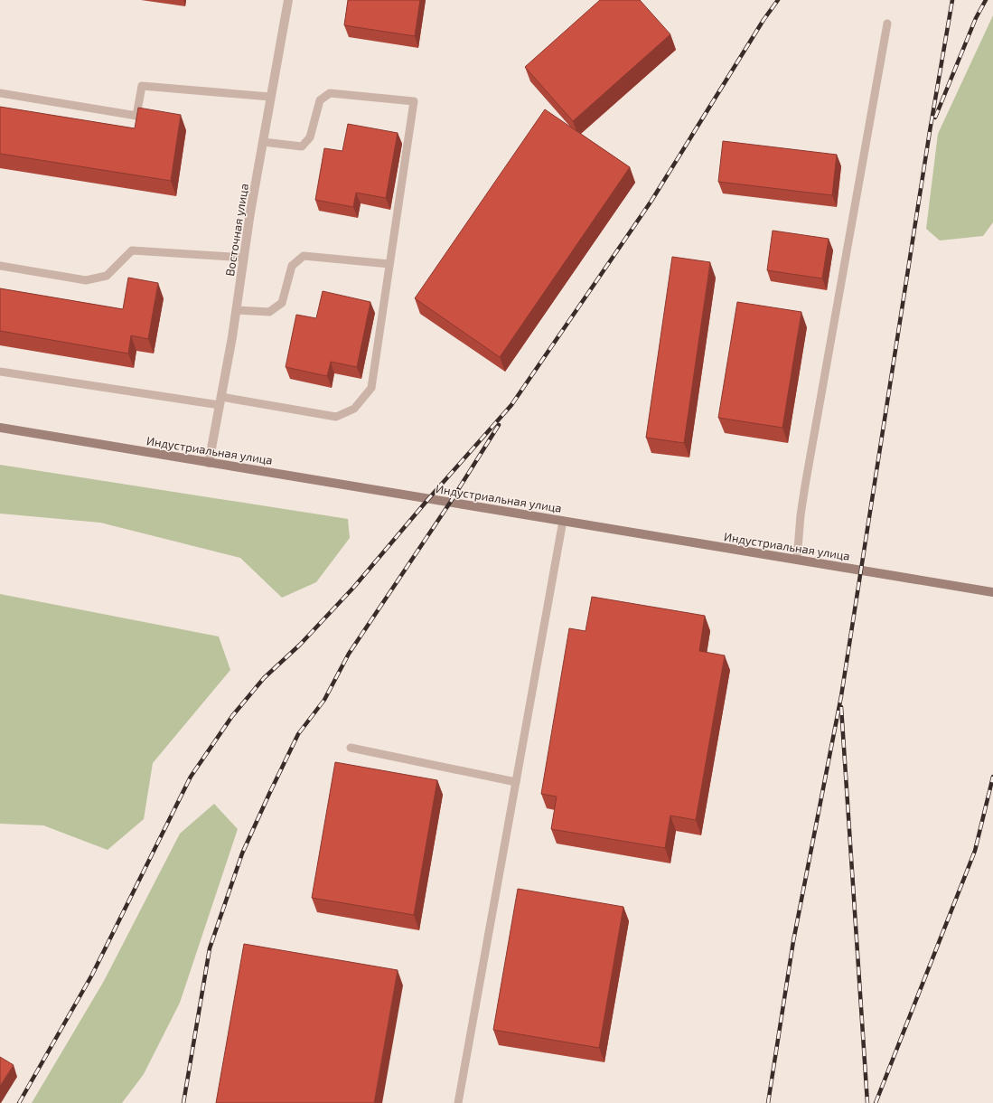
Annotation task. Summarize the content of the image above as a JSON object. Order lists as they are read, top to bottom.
{
  "streets": {
    "street": ["Восточная улица", "Индустриальная улица"]
  },
  "crossings": [
    ["Восточная улица", "Индустриальная улица"]
  ]
}
